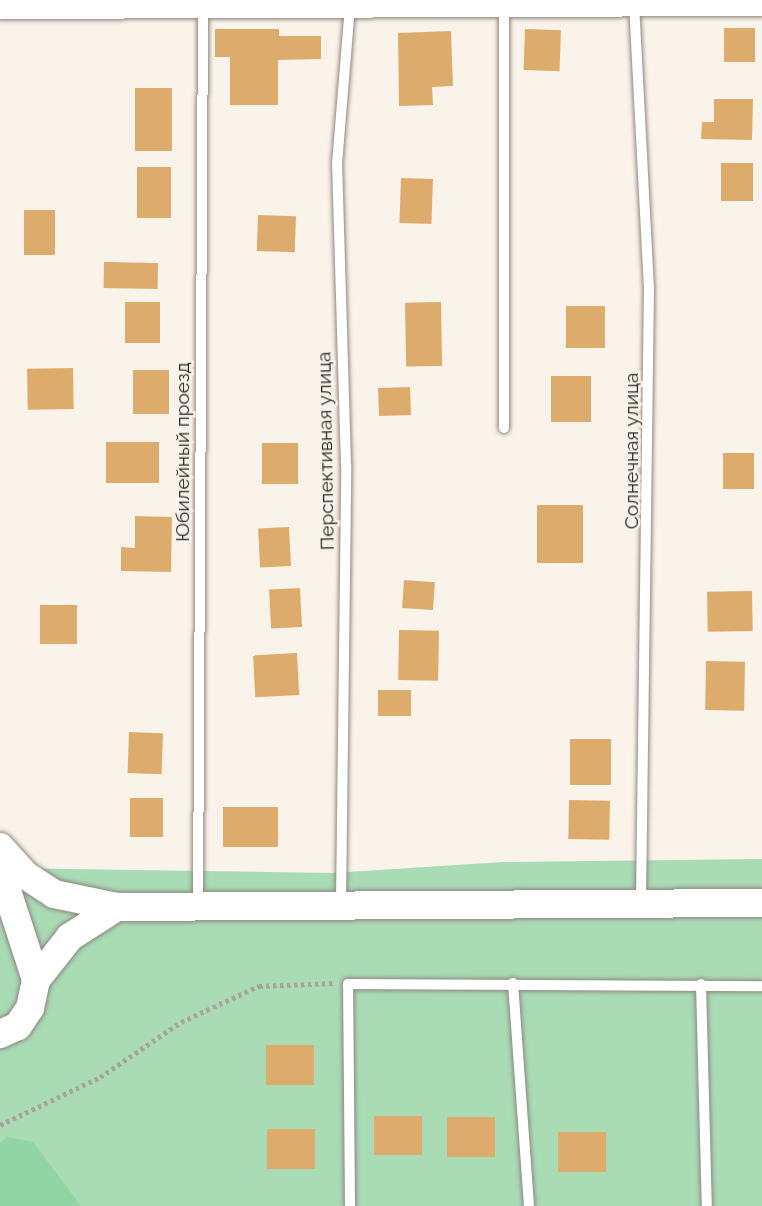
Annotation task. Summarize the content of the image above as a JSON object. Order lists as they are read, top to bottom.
{
  "streets": {
    "lane": ["Перспективная улица", "Солнечная улица", "Юбилейный проезд"]
  }
}
